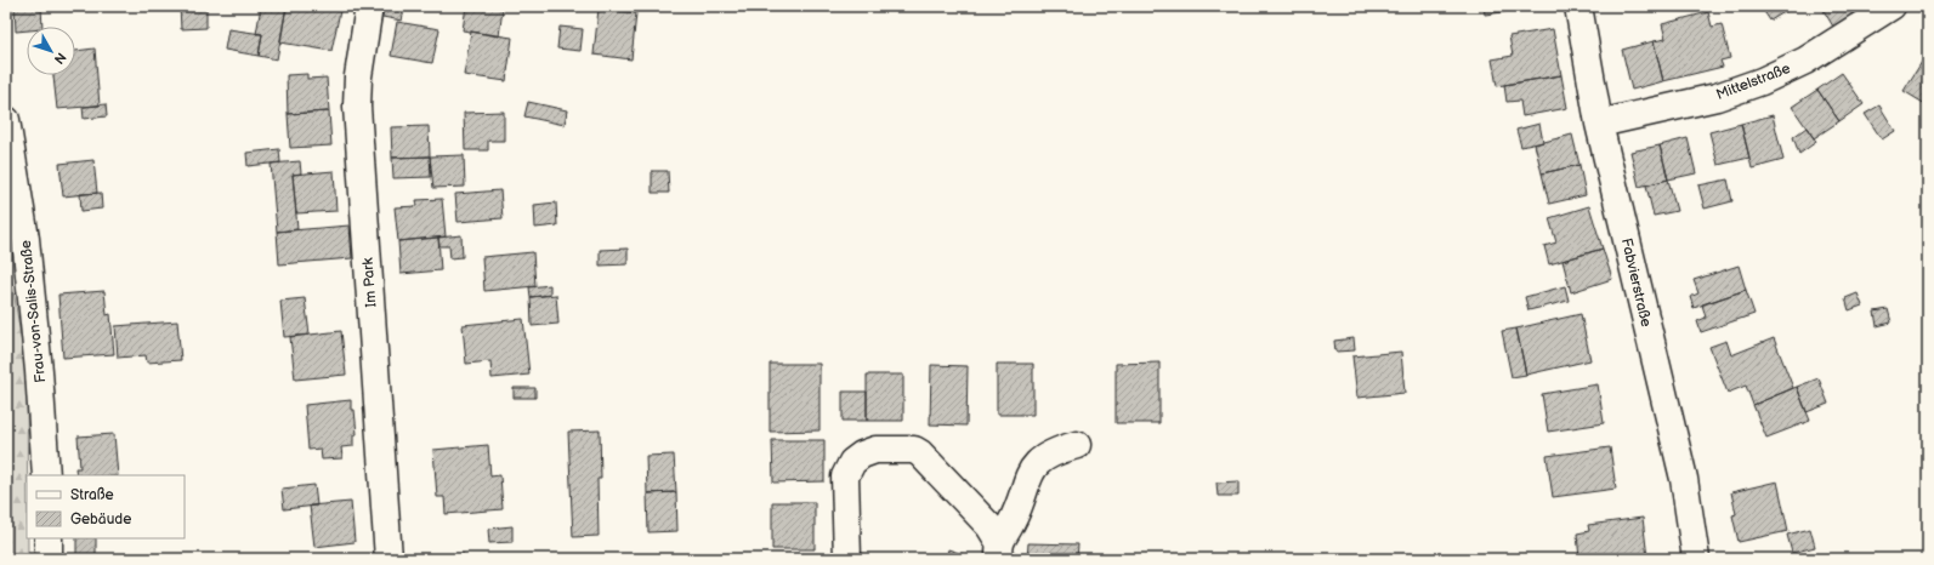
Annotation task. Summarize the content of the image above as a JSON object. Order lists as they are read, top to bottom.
{
  "streets": {
    "street": [
      "Mittelstraße",
      "Im Park",
      "Fabvierstraße",
      "Frau-von-Salis-Straße"
    ]
  },
  "crossings": [
    ["Mittelstraße", "Fabvierstraße"]
  ],
  "legend": ["Straße", "Gebäude"],
  "north": "bottom right"
}
